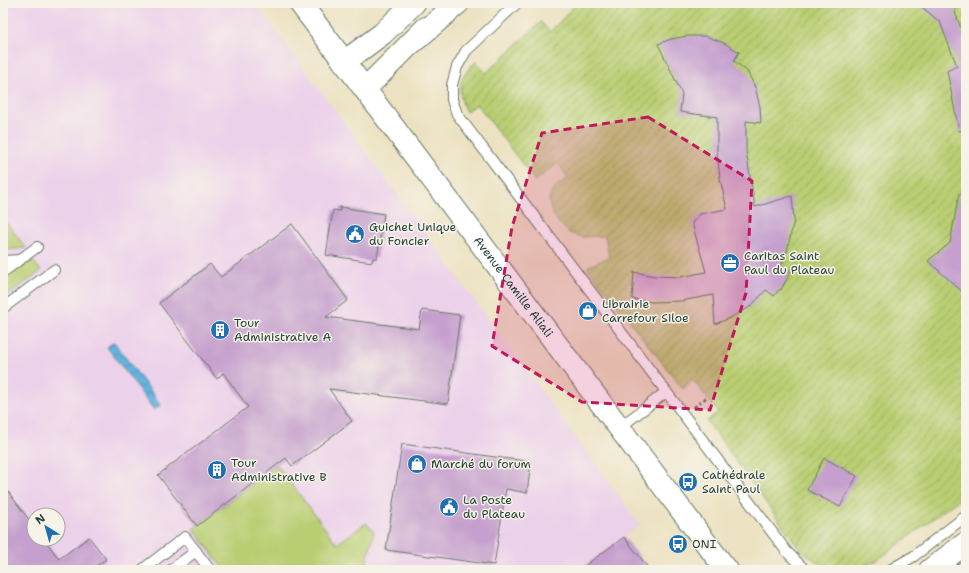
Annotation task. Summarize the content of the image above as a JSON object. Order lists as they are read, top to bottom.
{
  "streets": {
    "main road": ["Avenue Camille Aliali"]
  },
  "places": {
    "public building": ["Guichet Unique du Foncier", "La Poste du Plateau"],
    "office": ["Caritas Saint Paul du Plateau"],
    "shop": ["Librairie Carrefour Siloe", "Marché du forum"],
    "building": ["Tour Administrative A", "Tour Administrative B"],
    "bus stop": ["Cathédrale Saint Paul", "ONI"]
  },
  "north": "top left"
}
